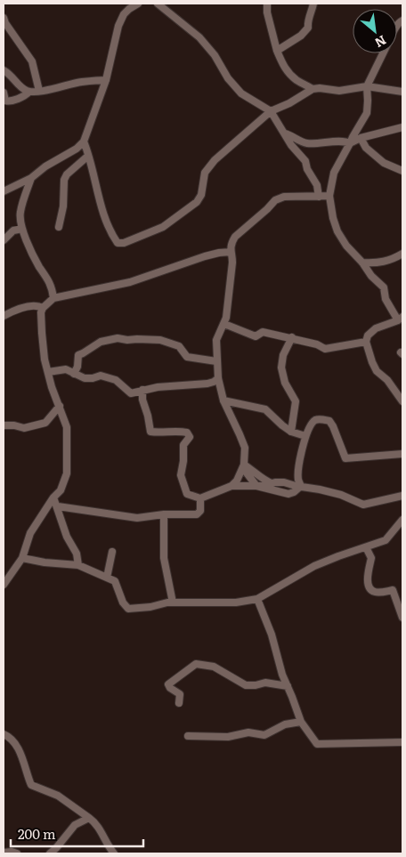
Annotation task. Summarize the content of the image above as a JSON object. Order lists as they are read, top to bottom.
{
  "scale_bar": "200 m",
  "north": "bottom right"
}
